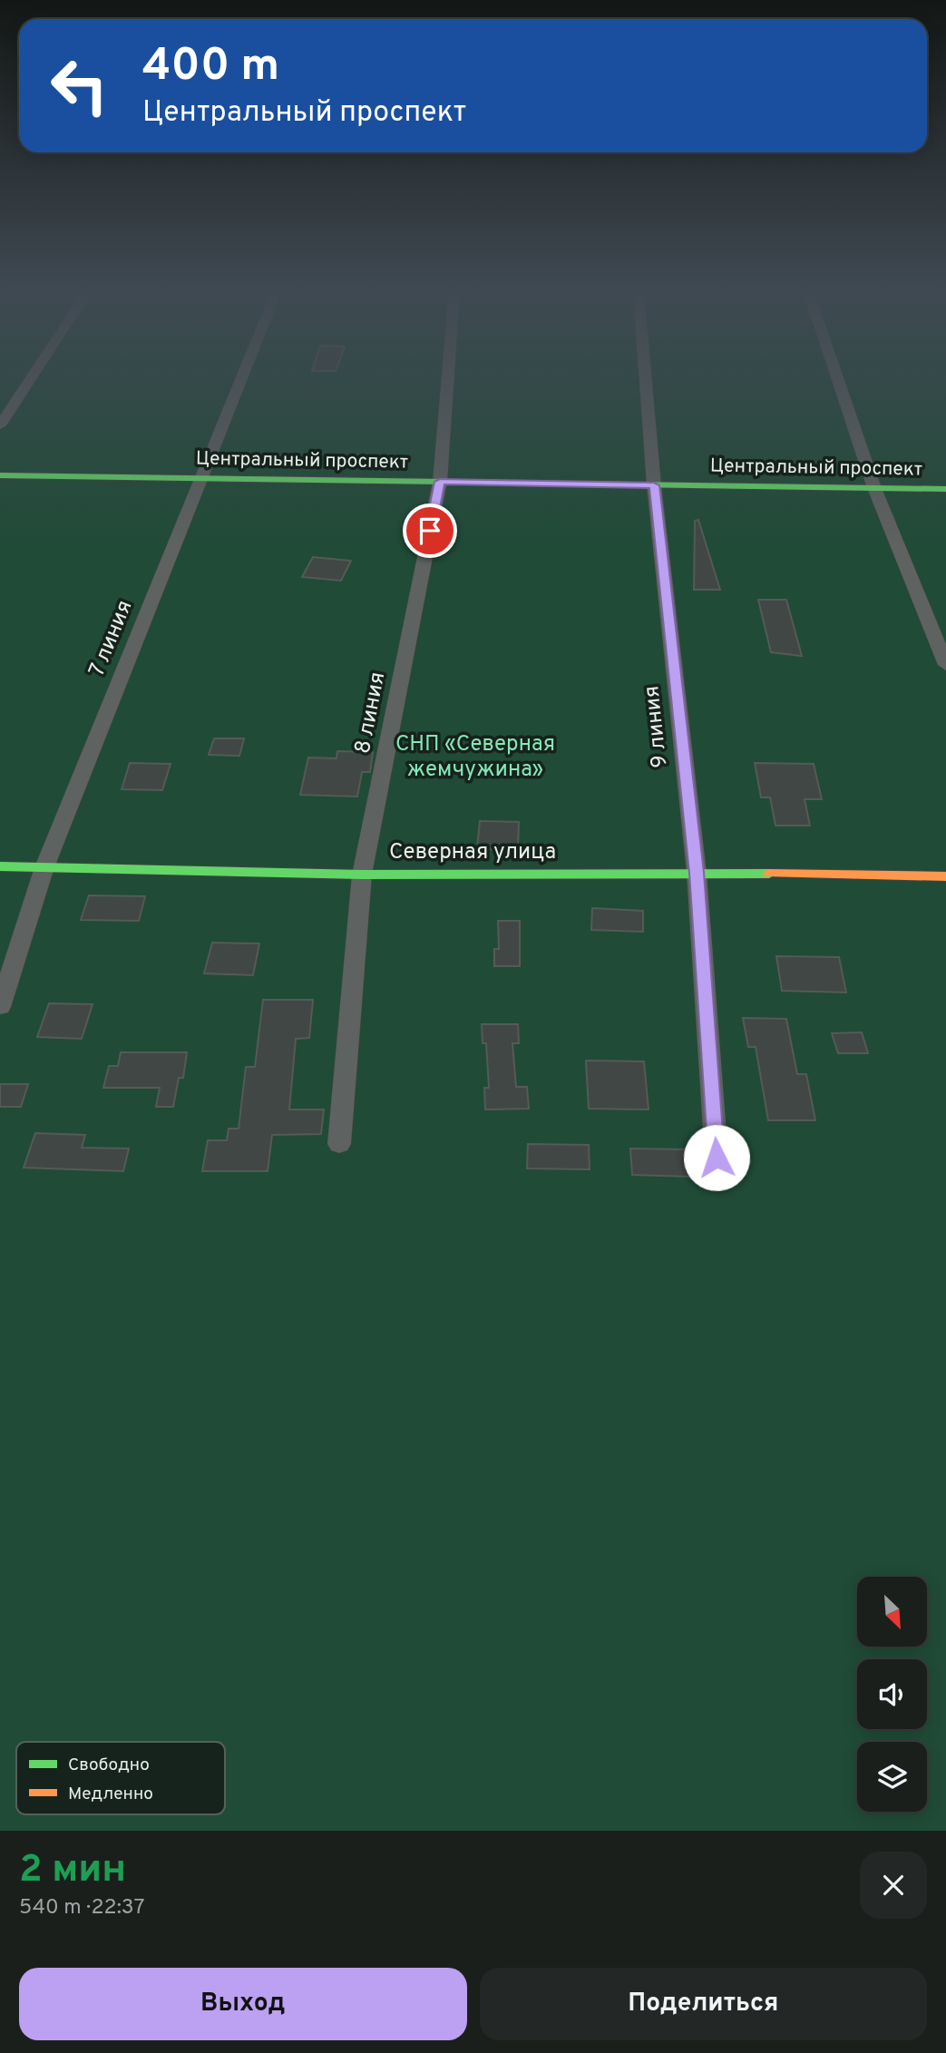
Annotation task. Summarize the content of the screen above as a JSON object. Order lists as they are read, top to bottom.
{
  "streets": {
    "street": [
      "Центральный проспект",
      "7 линия",
      "8 линия",
      "9 линия",
      "Северная улица"
    ]
  },
  "crossings": [
    ["Центральный проспект", "7 линия"],
    ["Центральный проспект", "8 линия"],
    ["Центральный проспект", "9 линия"],
    ["7 линия", "Северная улица"],
    ["8 линия", "Северная улица"],
    ["9 линия", "Северная улица"]
  ],
  "parks": ["СНП «Северная жемчужина»"],
  "legend": ["Свободно", "Медленно"],
  "north": "bottom right",
  "page": {
    "turn": ["400 m", "Центральный проспект"],
    "heading": ["2 мин", "540 m · 22:37"],
    "buttons": ["Выход", "Поделиться"]
  }
}
